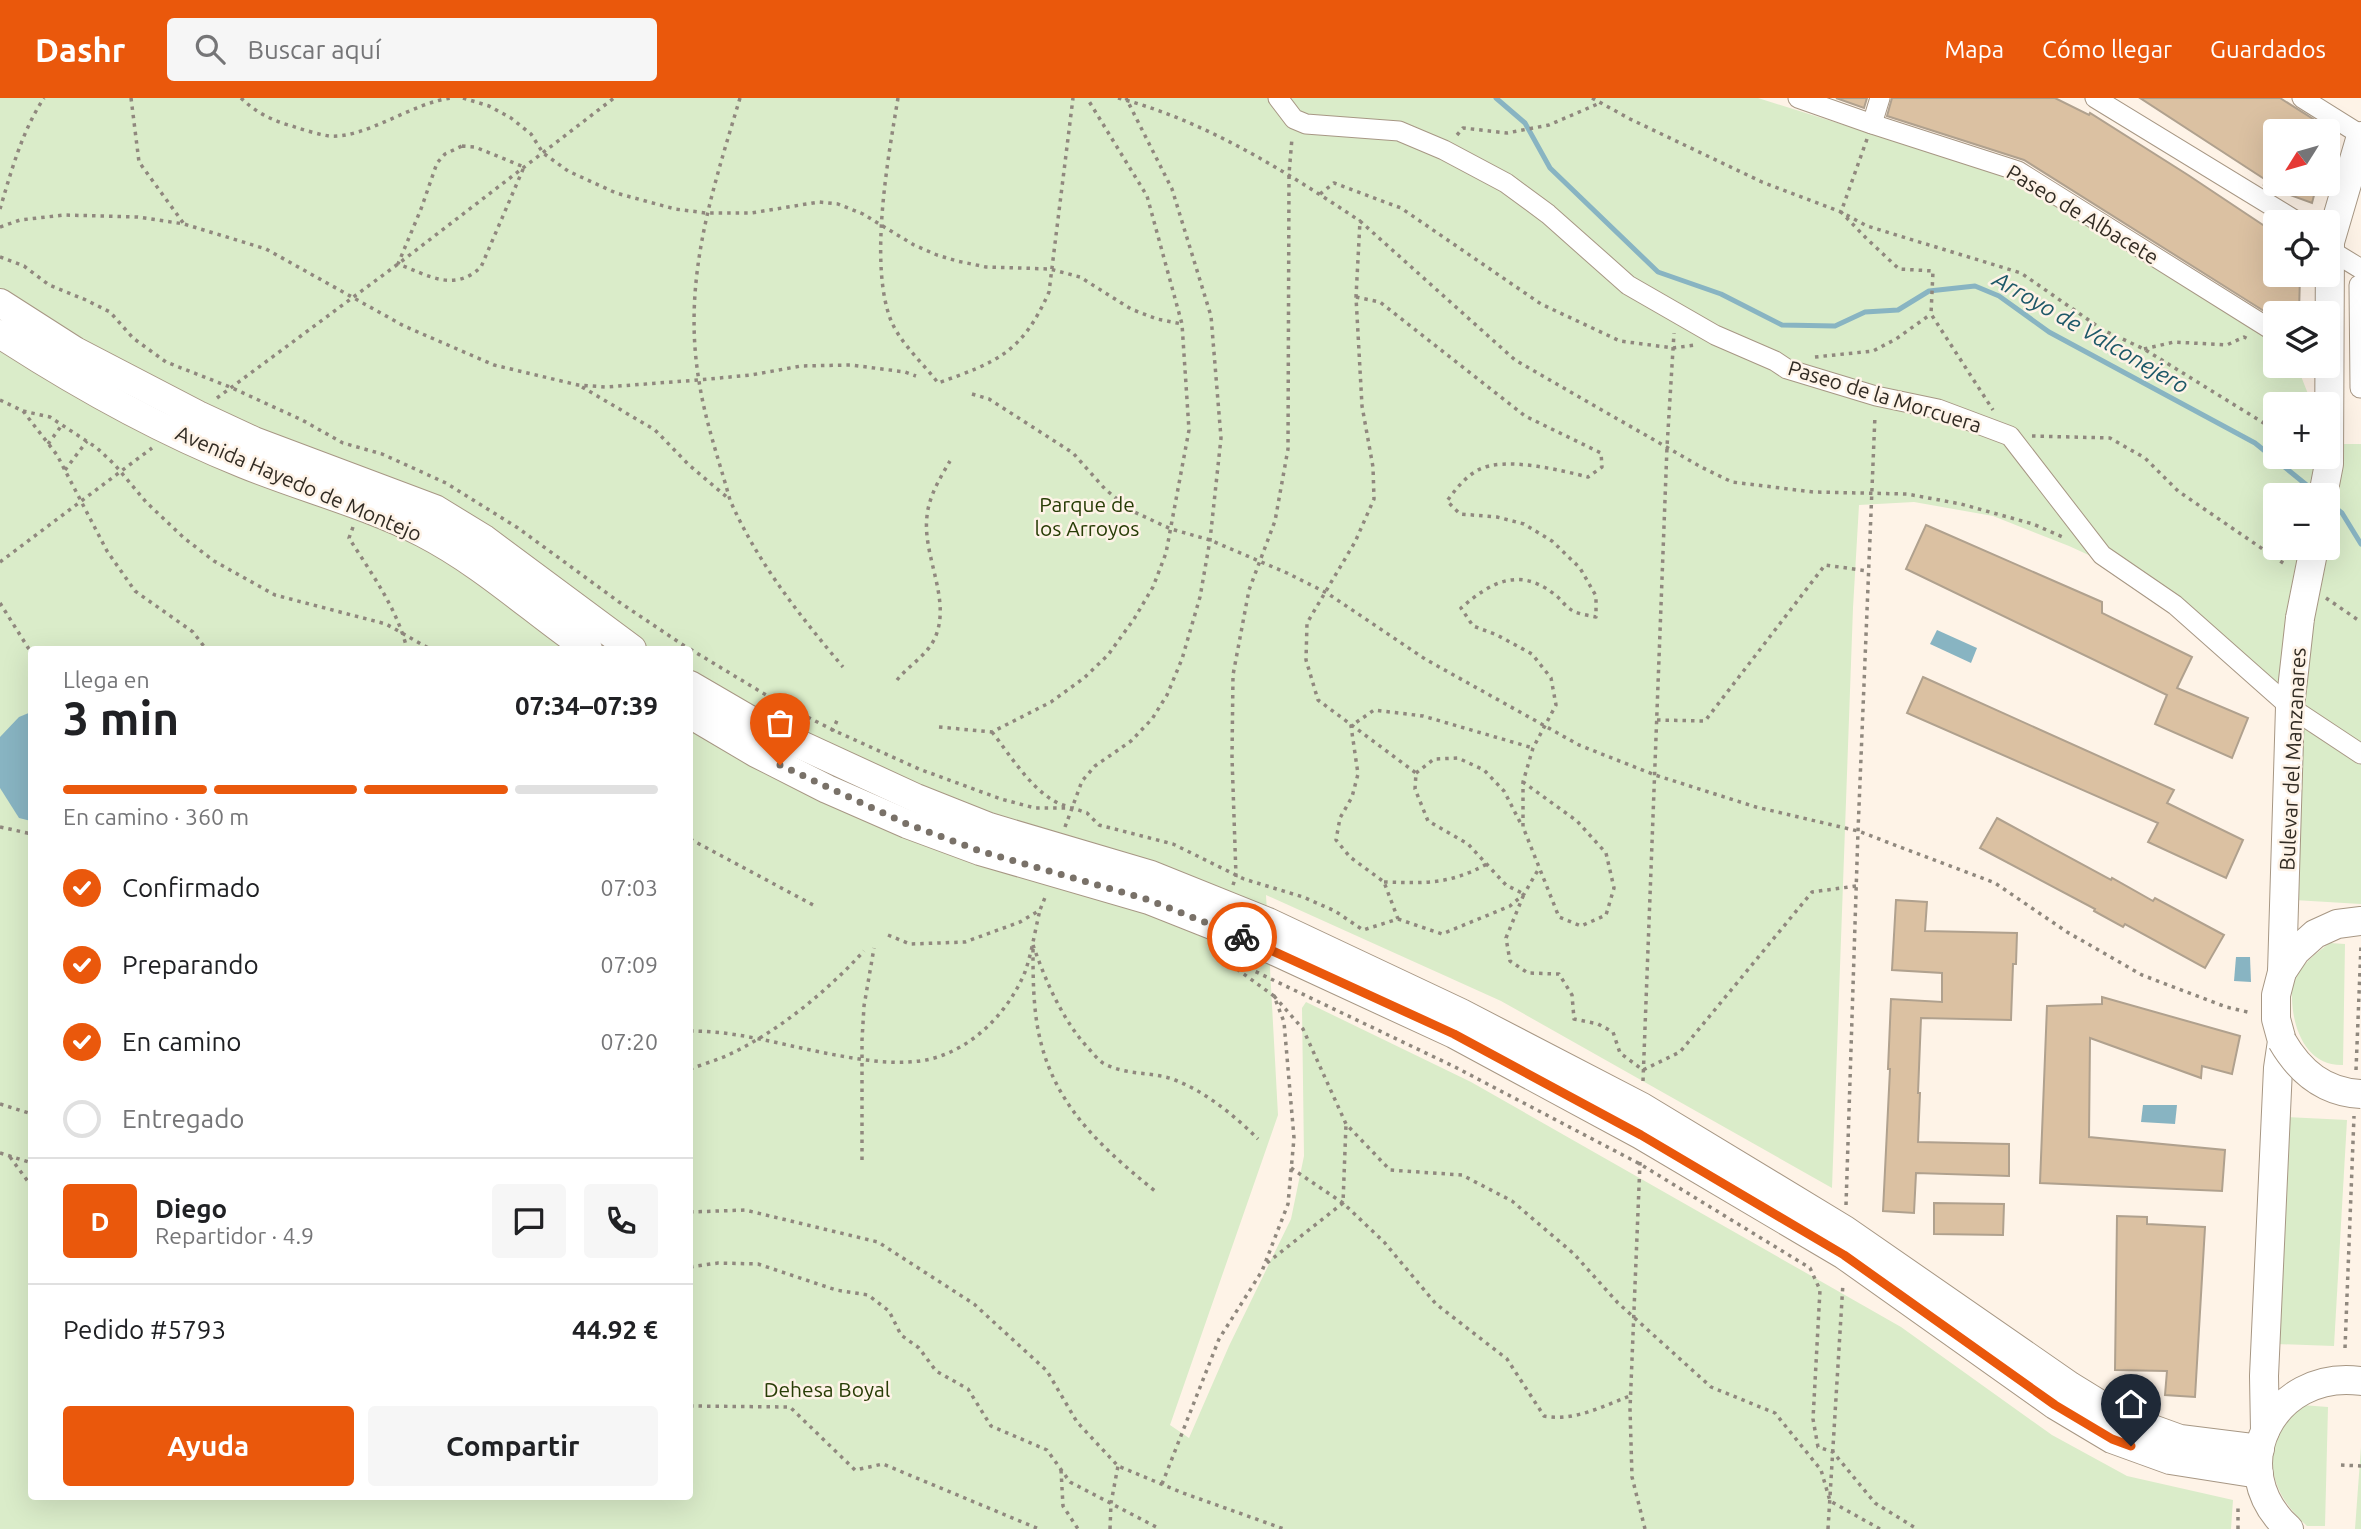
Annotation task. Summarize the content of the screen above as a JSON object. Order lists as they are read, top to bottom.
{
  "streets": {
    "street": [
      "Paseo de Albacete",
      "Paseo de la Morcuera",
      "Avenida Hayedo de Montejo",
      "Bulevar del Manzanares"
    ]
  },
  "crossings": [
    ["Paseo de la Morcuera", "Bulevar del Manzanares"]
  ],
  "water": ["Arroyo de Valconejero"],
  "parks": ["Parque de los Arroyos", "Dehesa Boyal"],
  "north": "bottom left",
  "page": {
    "header": "Dashr",
    "search": "Buscar aquí",
    "nav": ["Mapa", "Cómo llegar", "Guardados"],
    "map_buttons": ["+", "−"],
    "heading": ["3 min", "Llega en", "07:34–07:39"],
    "panel": [
      "Diego",
      "Repartidor · 4.9",
      "Pedido #5793",
      "44.92 €"
    ],
    "bar": "En camino · 360 m",
    "list": [
      ["Confirmado", "07:03"],
      ["Preparando", "07:09"],
      ["En camino", "07:20"],
      "Entregado"
    ],
    "round": "D",
    "buttons": ["Ayuda", "Compartir"]
  }
}
